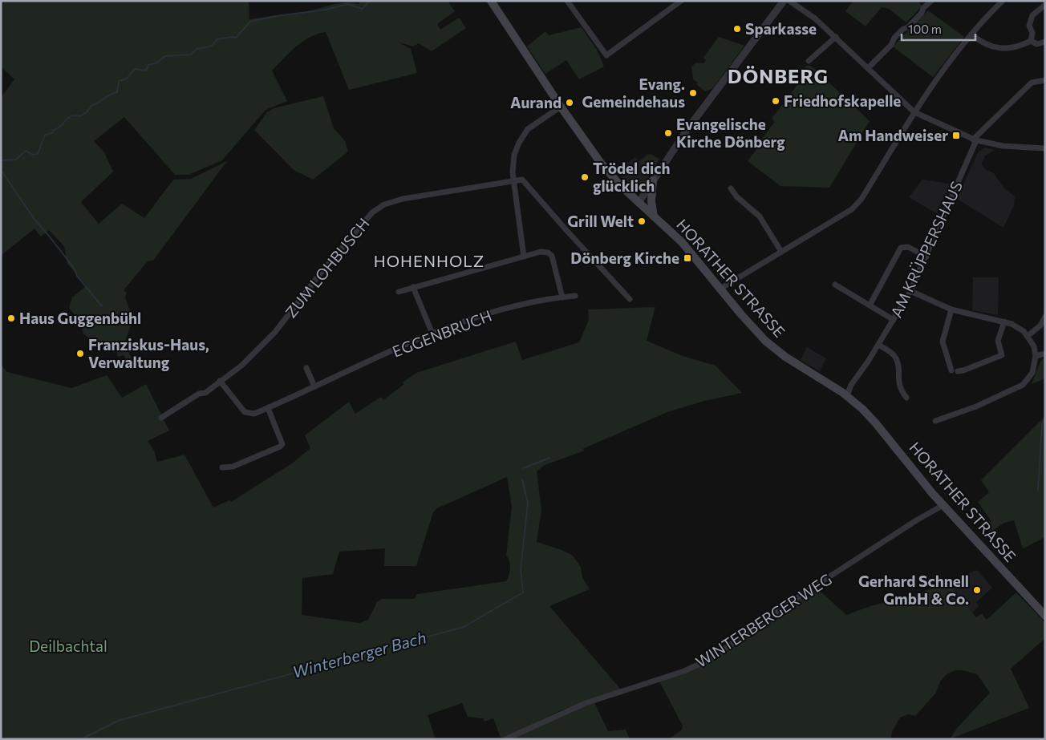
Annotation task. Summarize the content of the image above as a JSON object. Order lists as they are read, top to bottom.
{
  "streets": {
    "main road": ["HORATHER STRASSE"],
    "street": [
      "AM KRÜPPERSHAUS",
      "ZUM LOHBUSCH",
      "EGGENBRUCH",
      "WINTERBERGER WEG"
    ]
  },
  "crossings": [
    ["AM KRÜPPERSHAUS", "HORATHER STRASSE"],
    ["ZUM LOHBUSCH", "EGGENBRUCH"],
    ["HORATHER STRASSE", "WINTERBERGER WEG"]
  ],
  "districts": ["DÖNBERG", "HOHENHOLZ"],
  "water": ["Winterberger Bach"],
  "parks": ["Deilbachtal"],
  "places": {
    "other": [
      "Sparkasse",
      "Evang. Gemeindehaus",
      "Friedhofskapelle",
      "Aurand",
      "Evangelische Kirche Dönberg",
      "Trödel dich glücklich",
      "Grill Welt",
      "Haus Guggenbühl",
      "Franziskus-Haus, Verwaltung",
      "Gerhard Schnell GmbH & Co."
    ],
    "transit": ["Am Handweiser", "Dönberg Kirche"]
  },
  "scale_bar": "100 m"
}
